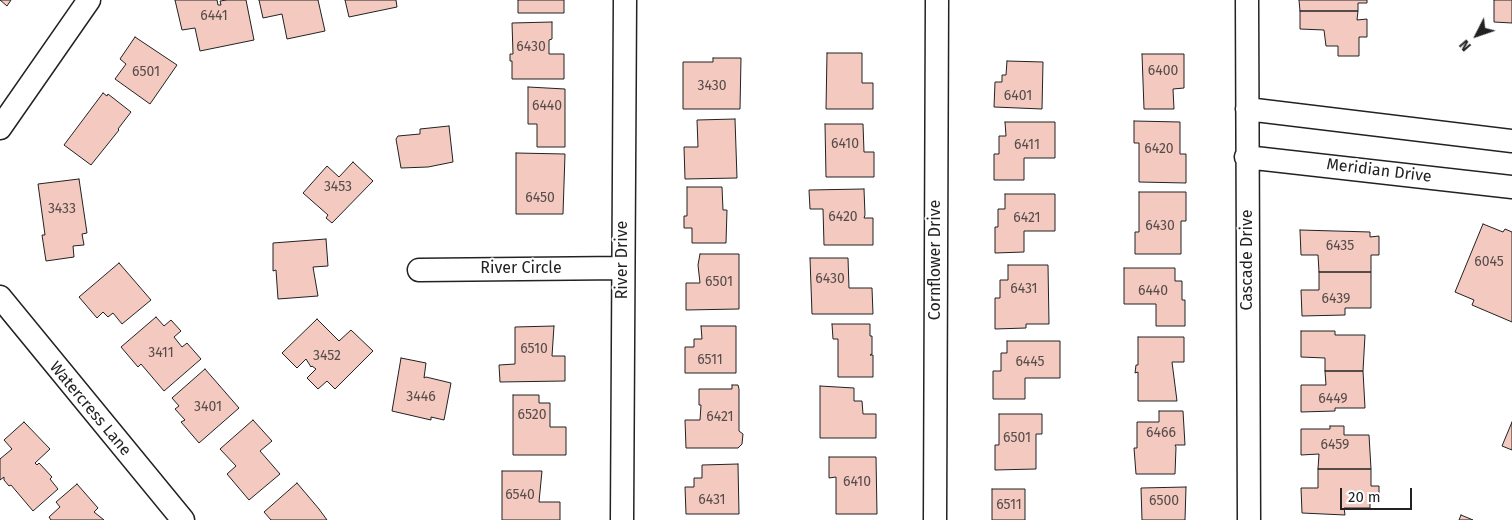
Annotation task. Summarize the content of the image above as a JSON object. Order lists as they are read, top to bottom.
{
  "streets": {
    "street": [
      "Meridian Drive",
      "River Drive",
      "Cornflower Drive",
      "Cascade Drive",
      "River Circle",
      "Watercress Lane"
    ]
  },
  "crossings": [
    ["Meridian Drive", "Cascade Drive"],
    ["River Drive", "River Circle"]
  ],
  "house_numbers": [
    "6441",
    "6430",
    "6400",
    "6501",
    "3430",
    "6401",
    "6440",
    "6410",
    "6411",
    "6420",
    "3453",
    "6450",
    "3433",
    "6420",
    "6421",
    "6430",
    "6435",
    "6045",
    "6430",
    "6501",
    "6431",
    "6440",
    "6439",
    "6510",
    "3411",
    "3452",
    "6511",
    "6445",
    "3446",
    "6449",
    "3401",
    "6520",
    "6421",
    "6466",
    "6501",
    "6459",
    "6410",
    "6540",
    "6431",
    "6500",
    "6511"
  ],
  "scale_bar": "20 m",
  "north": "bottom left"
}
